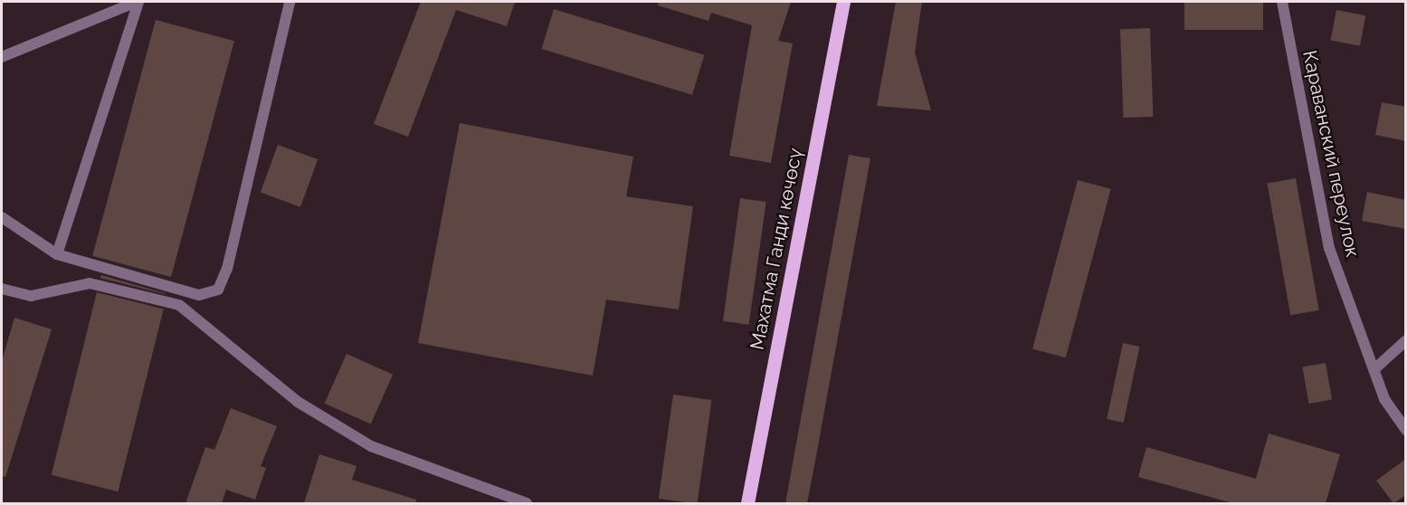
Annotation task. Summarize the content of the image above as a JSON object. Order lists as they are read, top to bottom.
{
  "streets": {
    "main road": ["Махатма Ганди көчөсү"],
    "street": ["Караванский переулок"]
  }
}
